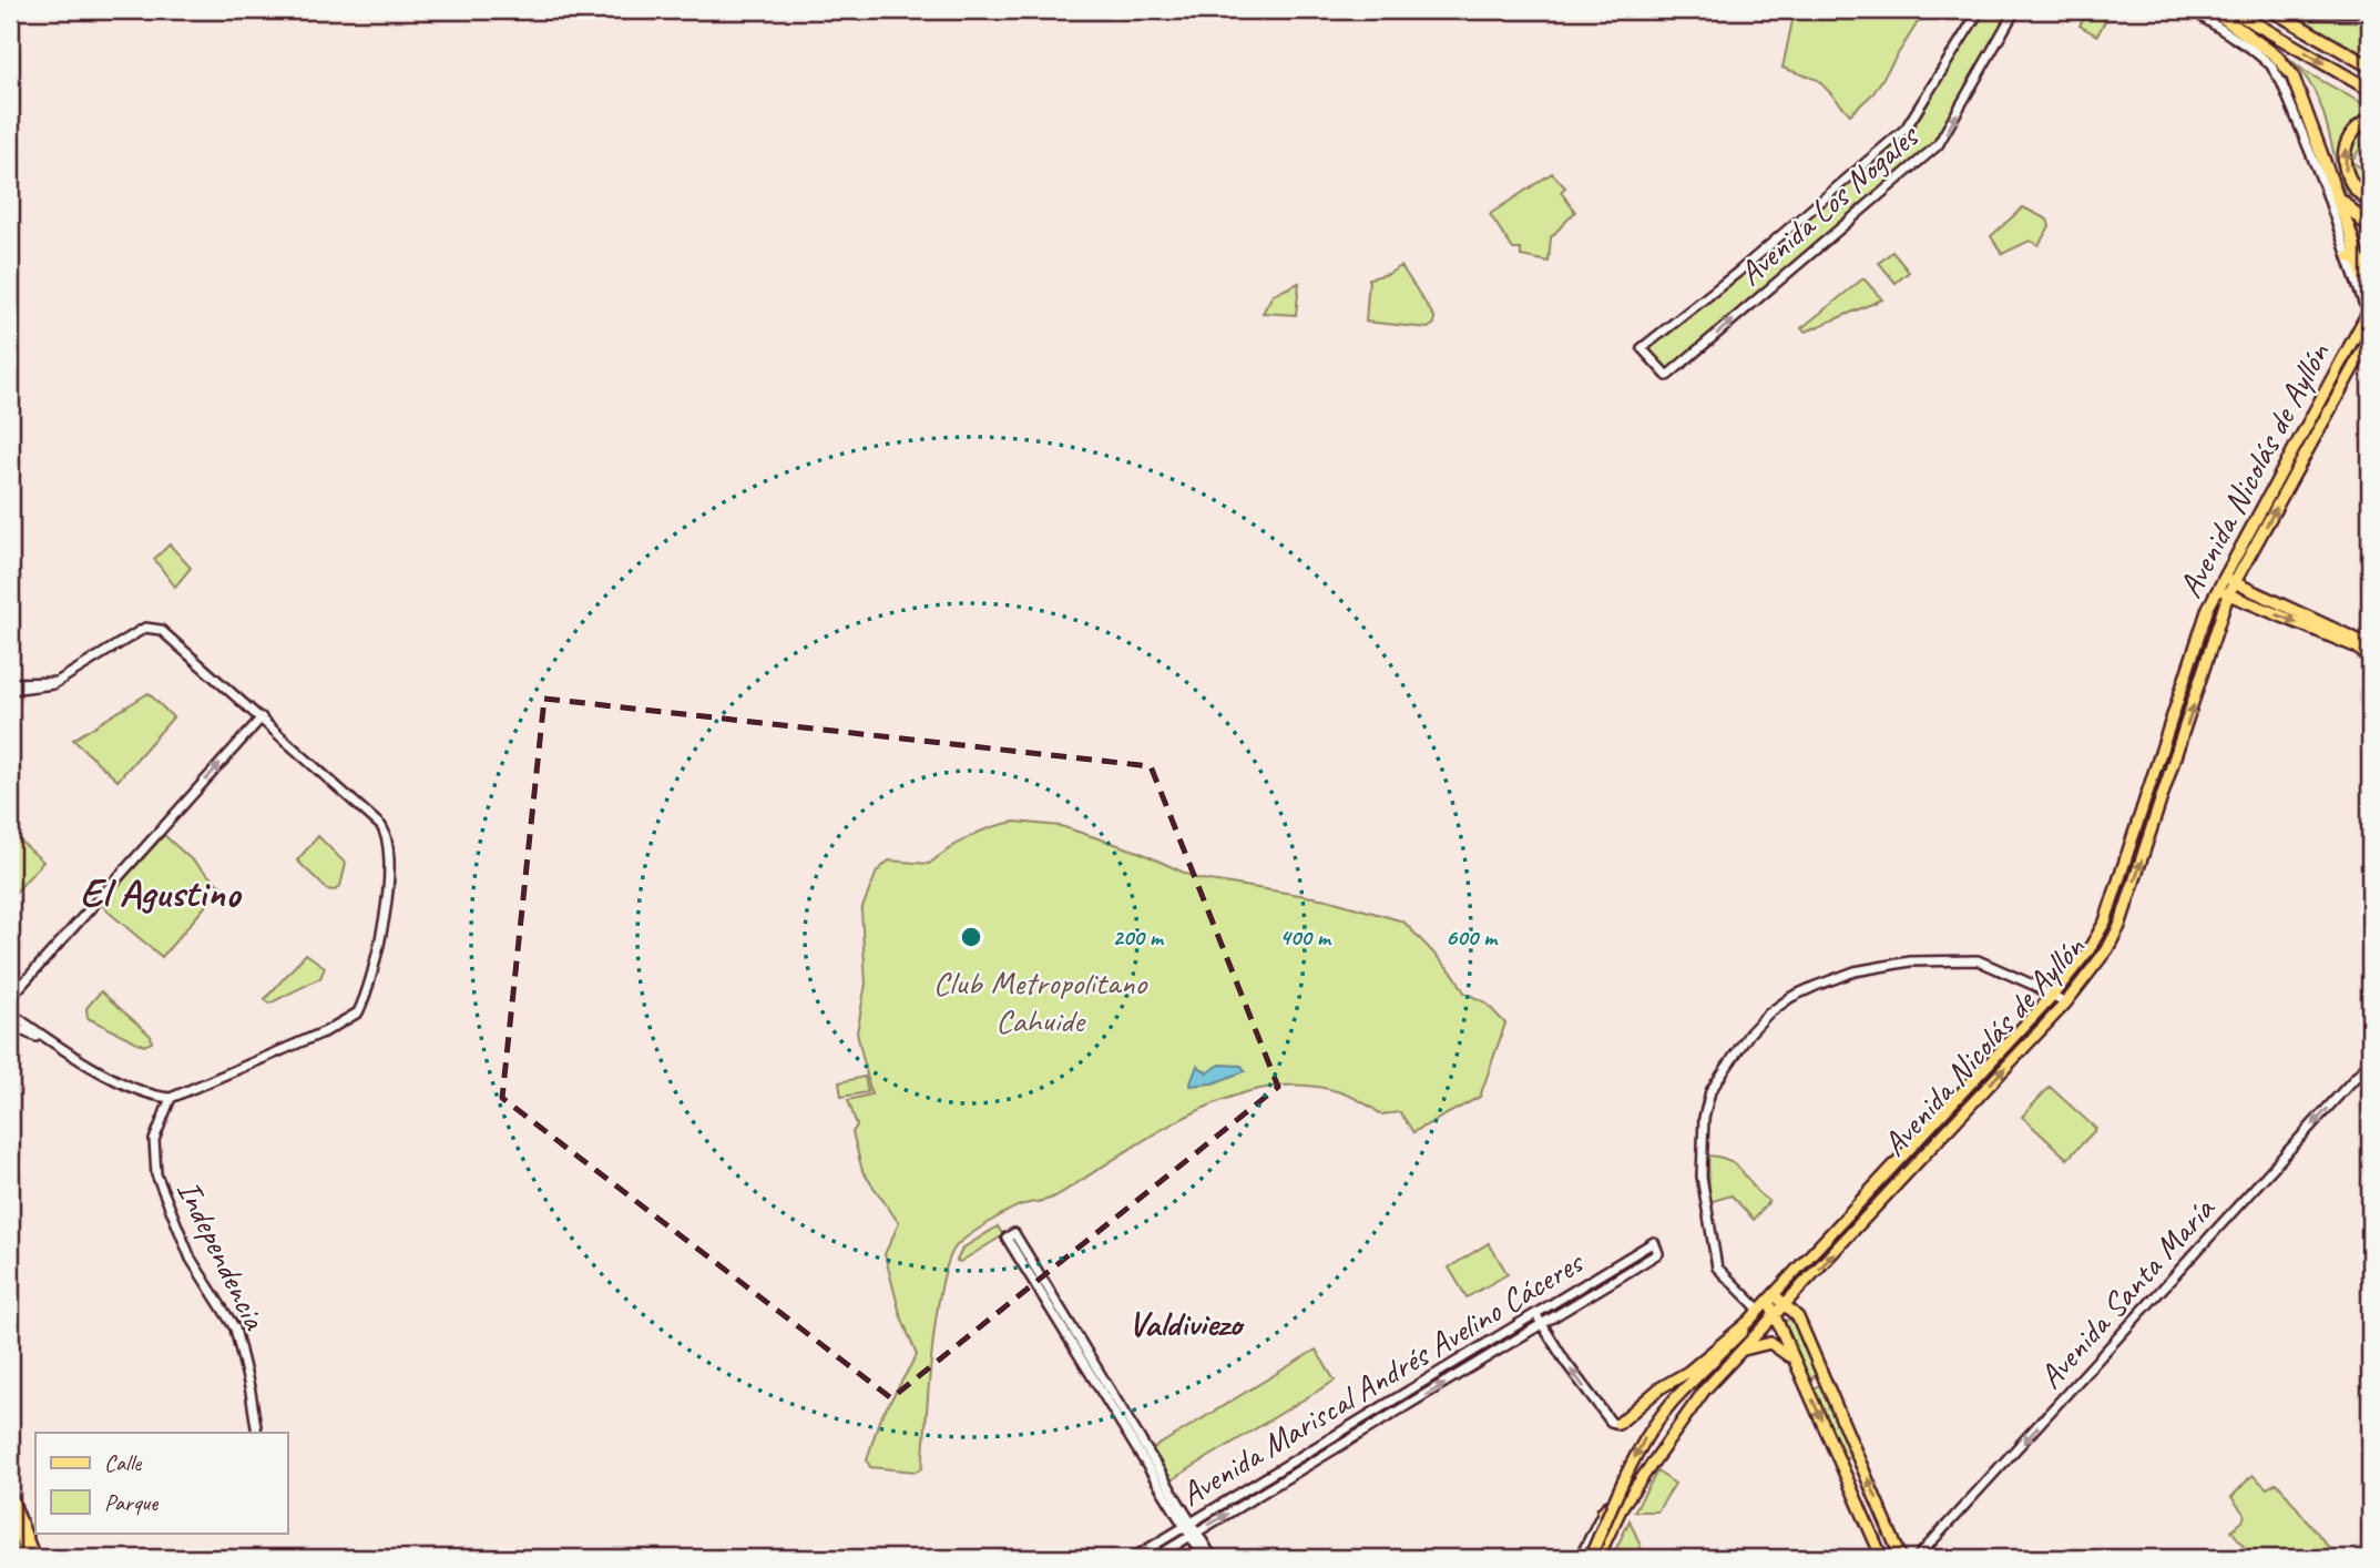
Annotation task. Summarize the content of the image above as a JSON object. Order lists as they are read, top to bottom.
{
  "streets": {
    "main road": ["Avenida Nicolás de Ayllón"],
    "street": [
      "Avenida Los Nogales",
      "Independencia",
      "Avenida Santa María",
      "Avenida Mariscal Andrés Avelino Cáceres"
    ]
  },
  "one_way": ["Avenida Santa María"],
  "districts": ["El Agustino", "Valdiviezo"],
  "parks": ["Club Metropolitano Cahuide"],
  "legend": ["Calle", "Parque"],
  "rings": ["200 m", "400 m", "600 m"]
}
